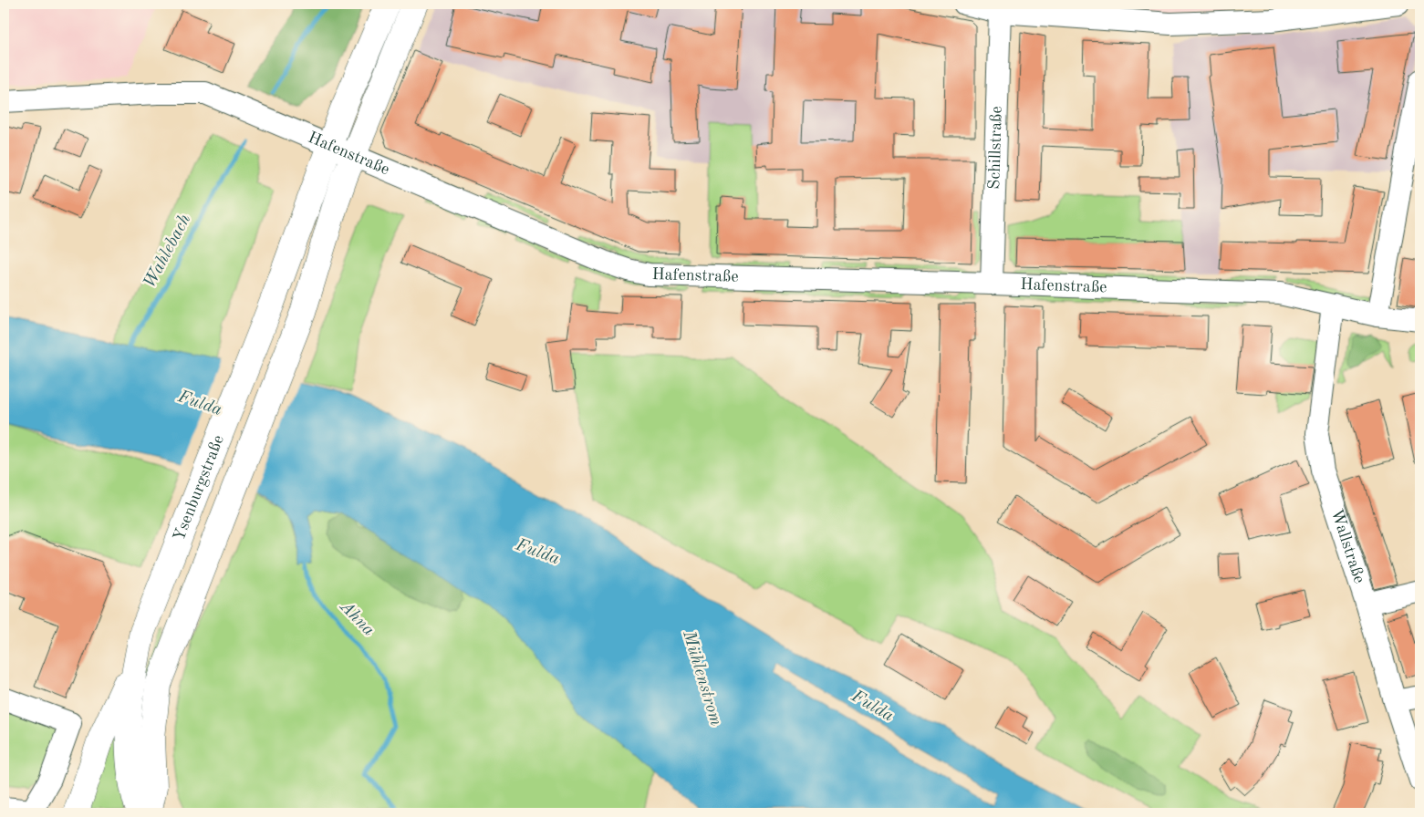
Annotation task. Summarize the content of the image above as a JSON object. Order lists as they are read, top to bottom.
{
  "streets": {
    "main road": ["Ysenburgstraße"],
    "street": ["Schillstraße", "Hafenstraße", "Wallstraße"]
  },
  "crossings": [
    ["Schillstraße", "Hafenstraße"],
    ["Hafenstraße", "Ysenburgstraße"],
    ["Hafenstraße", "Wallstraße"]
  ],
  "water": [
    "Wahlebach",
    "Fulda",
    "Ahna",
    "Mühlenstrom"
  ]
}
